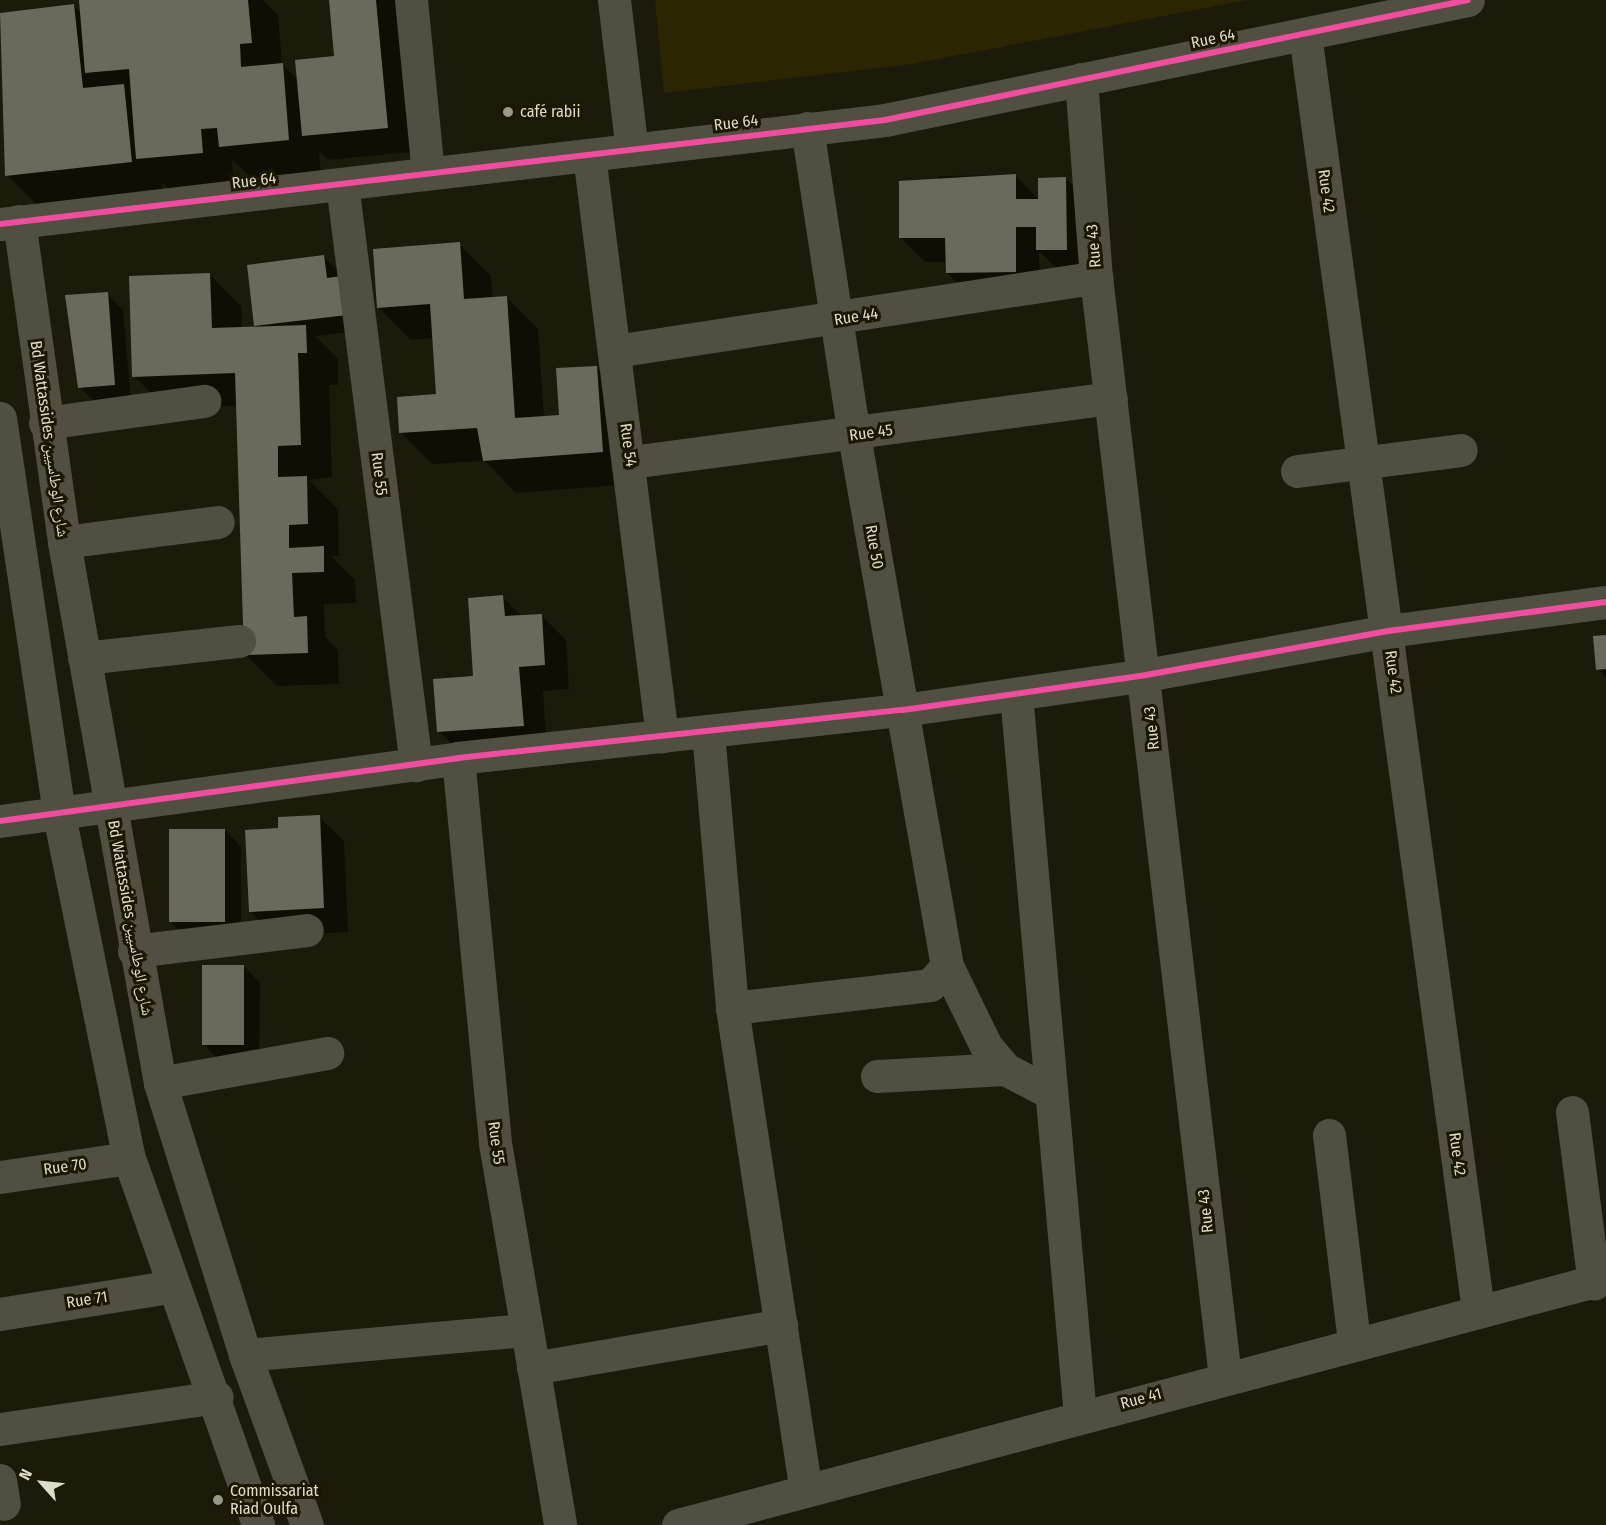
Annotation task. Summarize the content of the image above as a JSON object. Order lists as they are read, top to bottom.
{
  "streets": {
    "street": [
      "Rue 64",
      "Rue 42",
      "Rue 43",
      "Rue 44",
      "Rue 45",
      "Bd Wattassides شارع الوطاسيين",
      "Rue 54",
      "Rue 55",
      "Rue 50",
      "Rue 70",
      "Rue 71",
      "Rue 41"
    ]
  },
  "crossings": [
    ["Rue 64", "Rue 42"],
    ["Rue 64", "Rue 43"],
    ["Rue 64", "Bd Wattassides شارع الوطاسيين"],
    ["Rue 64", "Rue 54"],
    ["Rue 64", "Rue 55"],
    ["Rue 64", "Rue 50"],
    ["Rue 42", "Rue 41"],
    ["Rue 43", "Rue 44"],
    ["Rue 43", "Rue 45"],
    ["Rue 43", "Rue 41"],
    ["Rue 44", "Rue 54"],
    ["Rue 44", "Rue 50"],
    ["Rue 45", "Rue 54"],
    ["Rue 45", "Rue 50"]
  ],
  "places": ["café rabii", "Commissariat Riad Oulfa"],
  "north": "top left"
}
